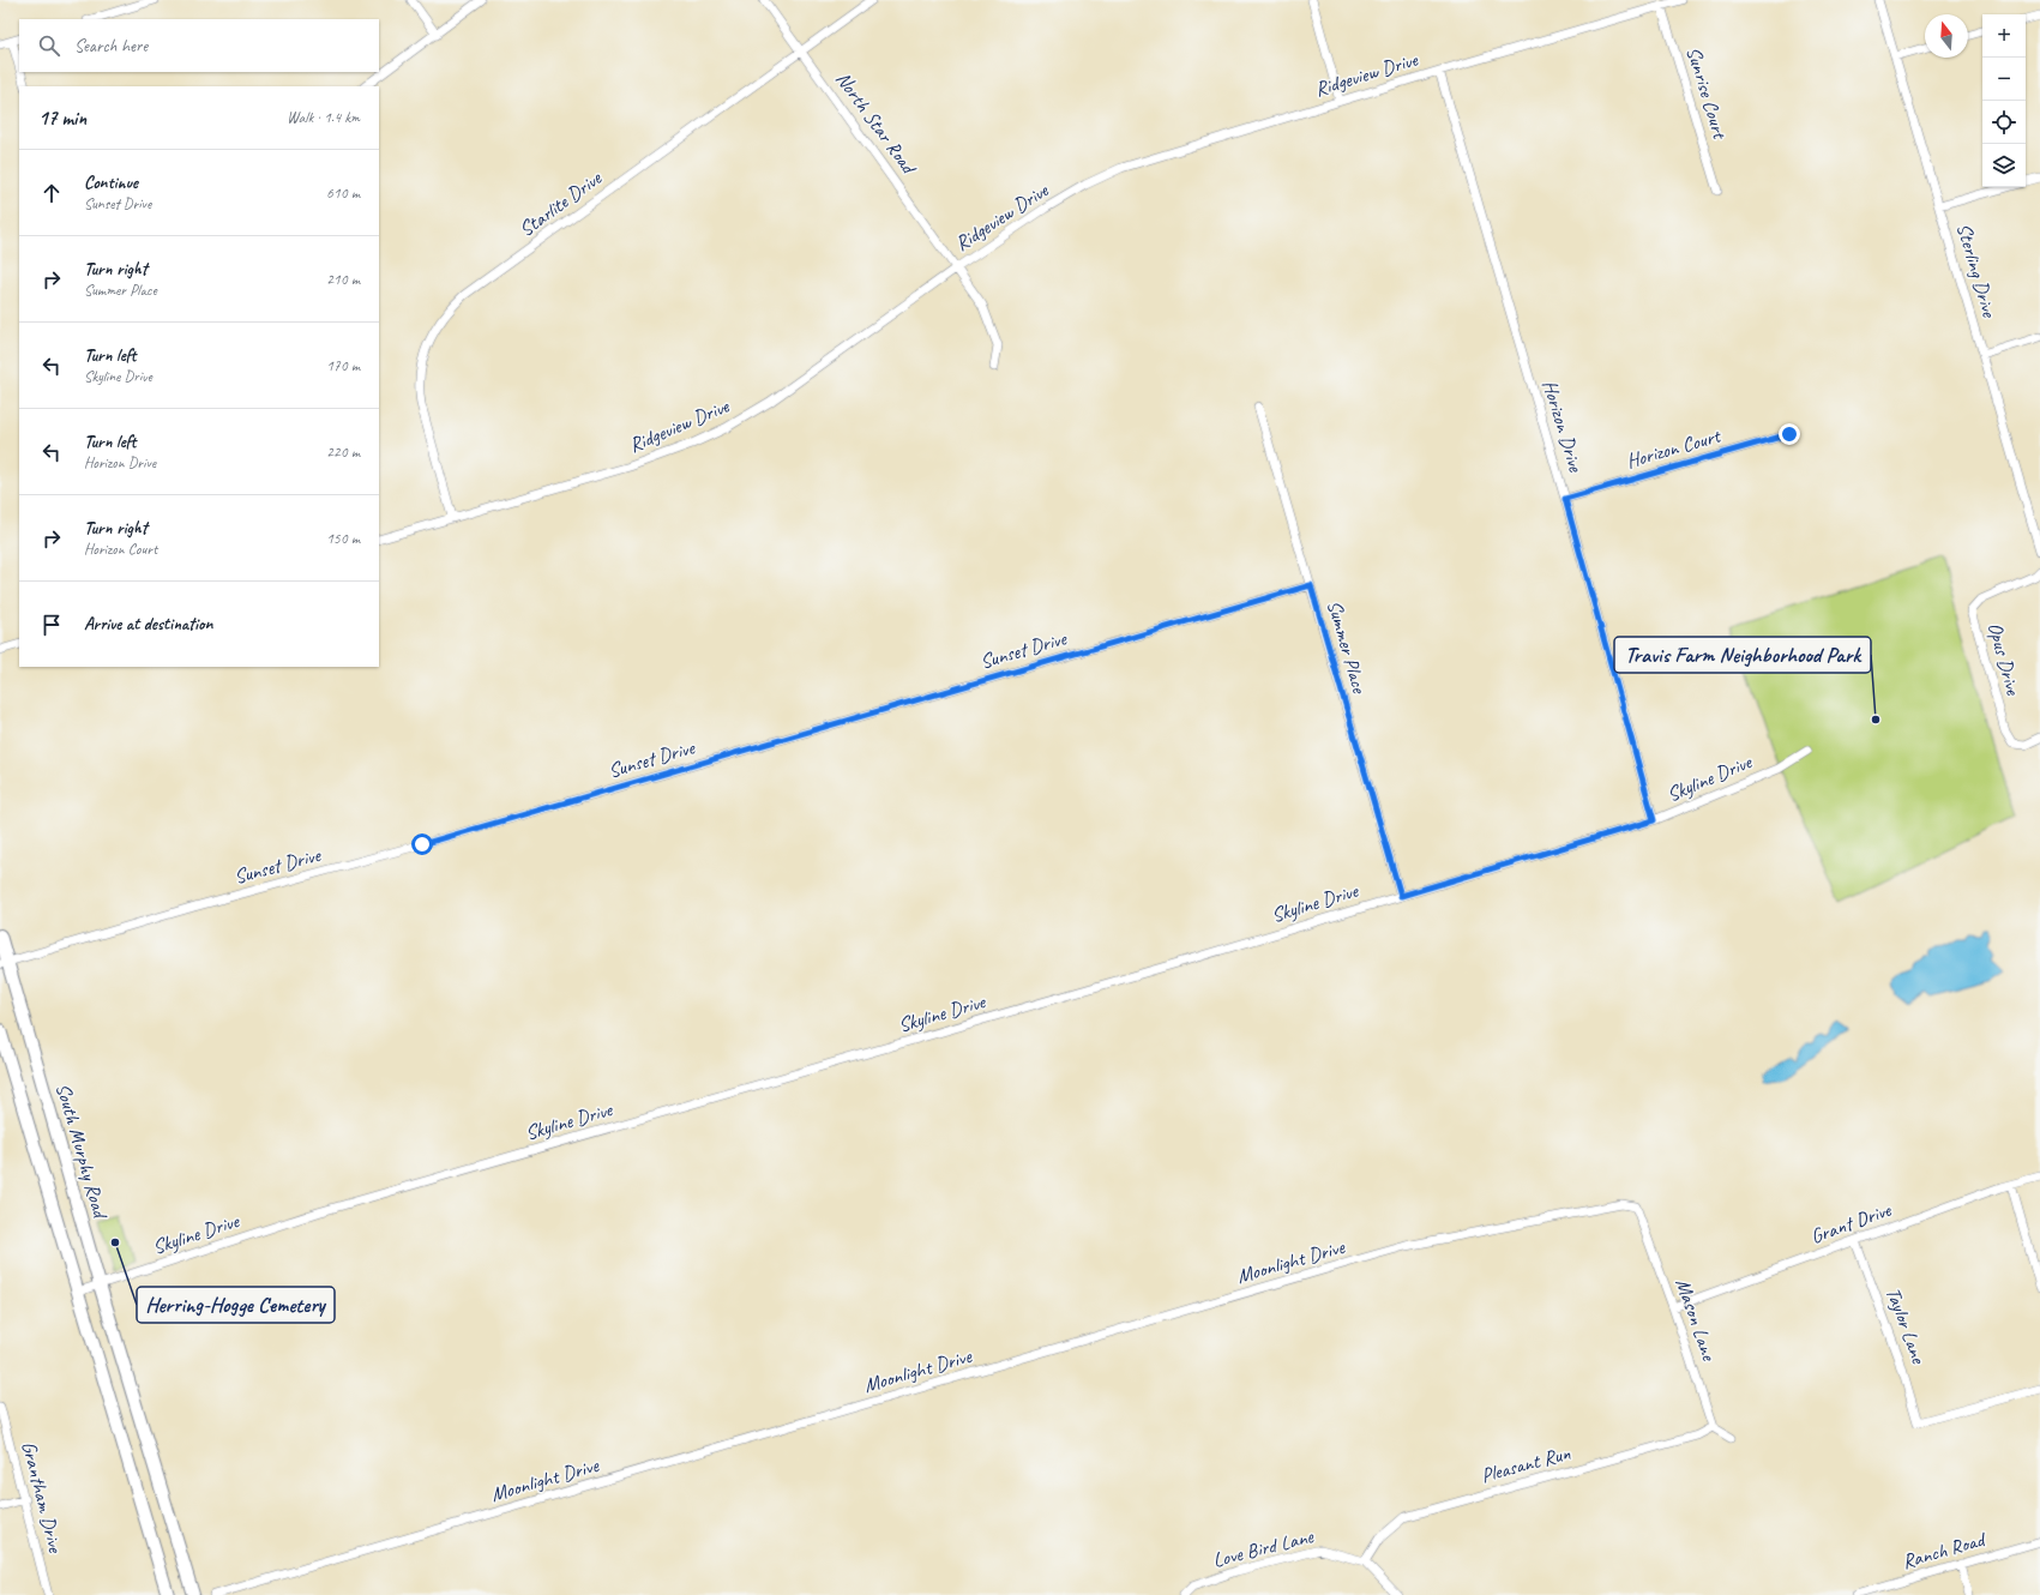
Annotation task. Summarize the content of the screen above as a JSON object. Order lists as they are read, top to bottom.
{
  "streets": {
    "main road": ["South Murphy Road"],
    "street": [
      "Ridgeview Drive",
      "Sunrise Court",
      "North Star Road",
      "Starlite Drive",
      "Sterling Drive",
      "Horizon Drive",
      "Horizon Court",
      "Summer Place",
      "Sunset Drive",
      "Opus Drive",
      "Skyline Drive",
      "Grant Drive",
      "Moonlight Drive",
      "Mason Lane",
      "Taylor Lane",
      "Pleasant Run",
      "Grantham Drive",
      "Love Bird Lane",
      "Ranch Road"
    ]
  },
  "crossings": [
    ["Ridgeview Drive", "Sunrise Court"],
    ["Ridgeview Drive", "North Star Road"],
    ["Ridgeview Drive", "Starlite Drive"],
    ["Ridgeview Drive", "Horizon Drive"],
    ["North Star Road", "Starlite Drive"],
    ["Horizon Drive", "Horizon Court"],
    ["Horizon Drive", "Skyline Drive"],
    ["Summer Place", "Sunset Drive"],
    ["Summer Place", "Skyline Drive"],
    ["Sunset Drive", "South Murphy Road"],
    ["Skyline Drive", "South Murphy Road"],
    ["Grant Drive", "Mason Lane"],
    ["Grant Drive", "Taylor Lane"],
    ["Moonlight Drive", "Mason Lane"],
    ["Mason Lane", "Pleasant Run"],
    ["Pleasant Run", "Love Bird Lane"]
  ],
  "places": ["Travis Farm Neighborhood Park", "Herring-Hogge Cemetery"],
  "north": "top",
  "page": {
    "map_buttons": ["+", "−"],
    "search": "Search here",
    "heading": ["17 min", "Walk · 1.4 km"],
    "list": [
      ["Continue", "Sunset Drive", "610 m"],
      ["Turn right", "Summer Place", "210 m"],
      ["Turn left", "Skyline Drive", "170 m"],
      ["Turn left", "Horizon Drive", "220 m"],
      ["Turn right", "Horizon Court", "150 m"],
      "Arrive at destination"
    ]
  }
}
